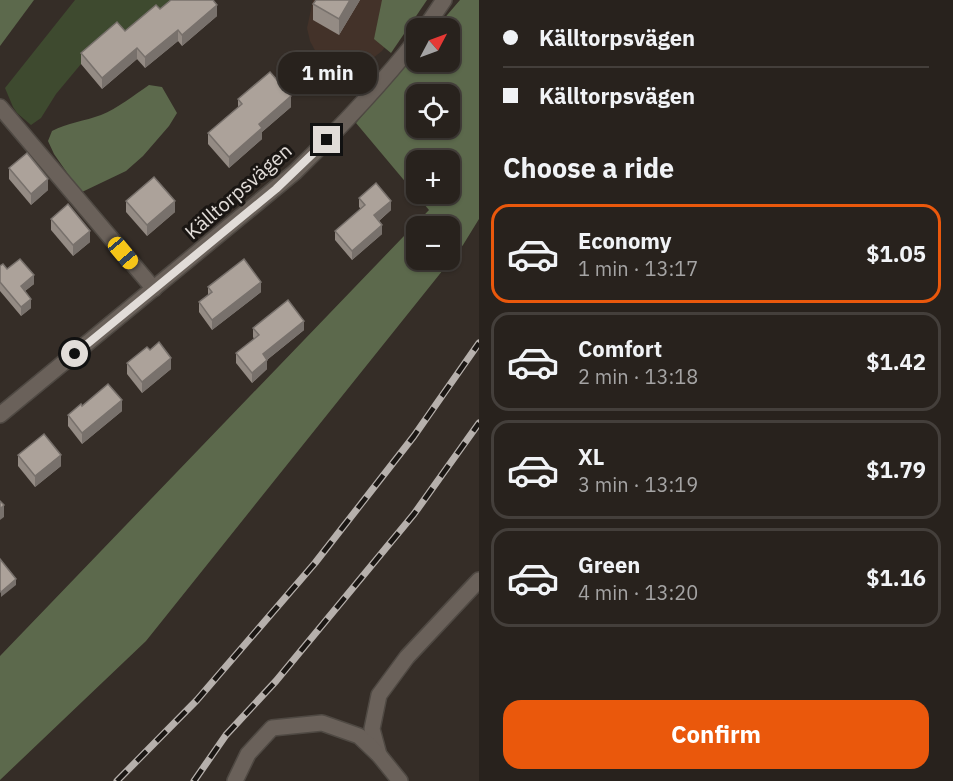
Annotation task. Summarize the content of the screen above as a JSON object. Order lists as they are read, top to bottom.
{
  "streets": {
    "street": ["Källtorpsvägen"]
  },
  "north": "top right",
  "page": {
    "banner": ["Källtorpsvägen", "Källtorpsvägen"],
    "map_buttons": ["+", "−"],
    "bubble": "1 min",
    "heading": "Choose a ride",
    "list": [
      {
        "name": "Economy",
        "note": "1 min · 13:17",
        "value": "$1.05"
      },
      {
        "name": "Comfort",
        "note": "2 min · 13:18",
        "value": "$1.42"
      },
      {
        "name": "XL",
        "note": "3 min · 13:19",
        "value": "$1.79"
      },
      {
        "name": "Green",
        "note": "4 min · 13:20",
        "value": "$1.16"
      }
    ],
    "buttons": "Confirm"
  }
}
